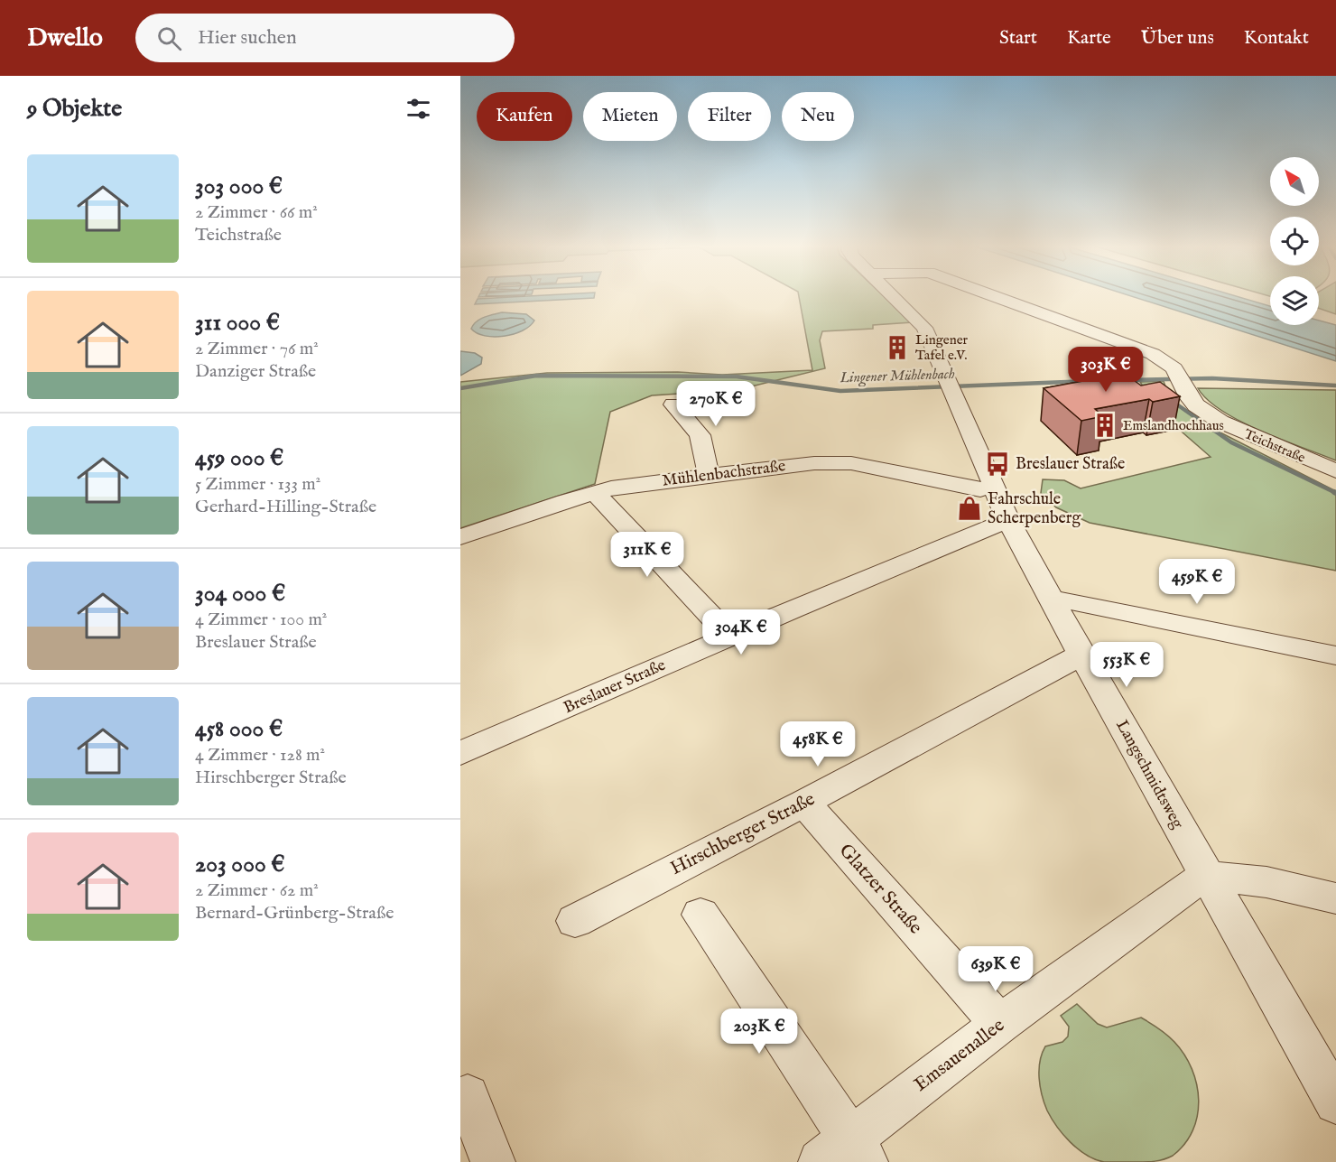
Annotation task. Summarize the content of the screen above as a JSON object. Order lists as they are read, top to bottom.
{
  "streets": {
    "street": [
      "Teichstraße",
      "Mühlenbachstraße",
      "Breslauer Straße",
      "Langschmidtsweg",
      "Hirschberger Straße",
      "Glatzer Straße",
      "Emsauenallee"
    ]
  },
  "crossings": [
    ["Mühlenbachstraße", "Langschmidtsweg"],
    ["Breslauer Straße", "Langschmidtsweg"],
    ["Langschmidtsweg", "Hirschberger Straße"],
    ["Langschmidtsweg", "Emsauenallee"],
    ["Hirschberger Straße", "Glatzer Straße"],
    ["Glatzer Straße", "Emsauenallee"]
  ],
  "water": ["Lingener Mühlenbach"],
  "places": {
    "building": ["Lingener Tafel e.V.", "Emslandhochhaus"],
    "bus stop": ["Breslauer Straße"],
    "shop": ["Fahrschule Scherpenberg"]
  },
  "north": "top left",
  "page": {
    "header": "Dwello",
    "search": "Hier suchen",
    "nav": [
      "Start",
      "Karte",
      "Über uns",
      "Kontakt"
    ],
    "heading": "9 Objekte",
    "chip": [
      "Kaufen",
      "Mieten",
      "Filter",
      "Neu"
    ],
    "list": [
      {
        "name": "303 000 €",
        "note": "2 Zimmer · 66 m² · Teichstraße"
      },
      {
        "name": "311 000 €",
        "note": "2 Zimmer · 76 m² · Danziger Straße"
      },
      {
        "name": "459 000 €",
        "note": "5 Zimmer · 133 m² · Gerhard-Hilling-Straße"
      },
      {
        "name": "304 000 €",
        "note": "4 Zimmer · 100 m² · Breslauer Straße"
      },
      {
        "name": "458 000 €",
        "note": "4 Zimmer · 128 m² · Hirschberger Straße"
      },
      {
        "name": "203 000 €",
        "note": "2 Zimmer · 62 m² · Bernard-Grünberg-Straße"
      }
    ],
    "price": [
      "303K €",
      "270K €",
      "311K €",
      "459K €",
      "304K €",
      "553K €",
      "458K €",
      "639K €",
      "203K €"
    ]
  }
}
